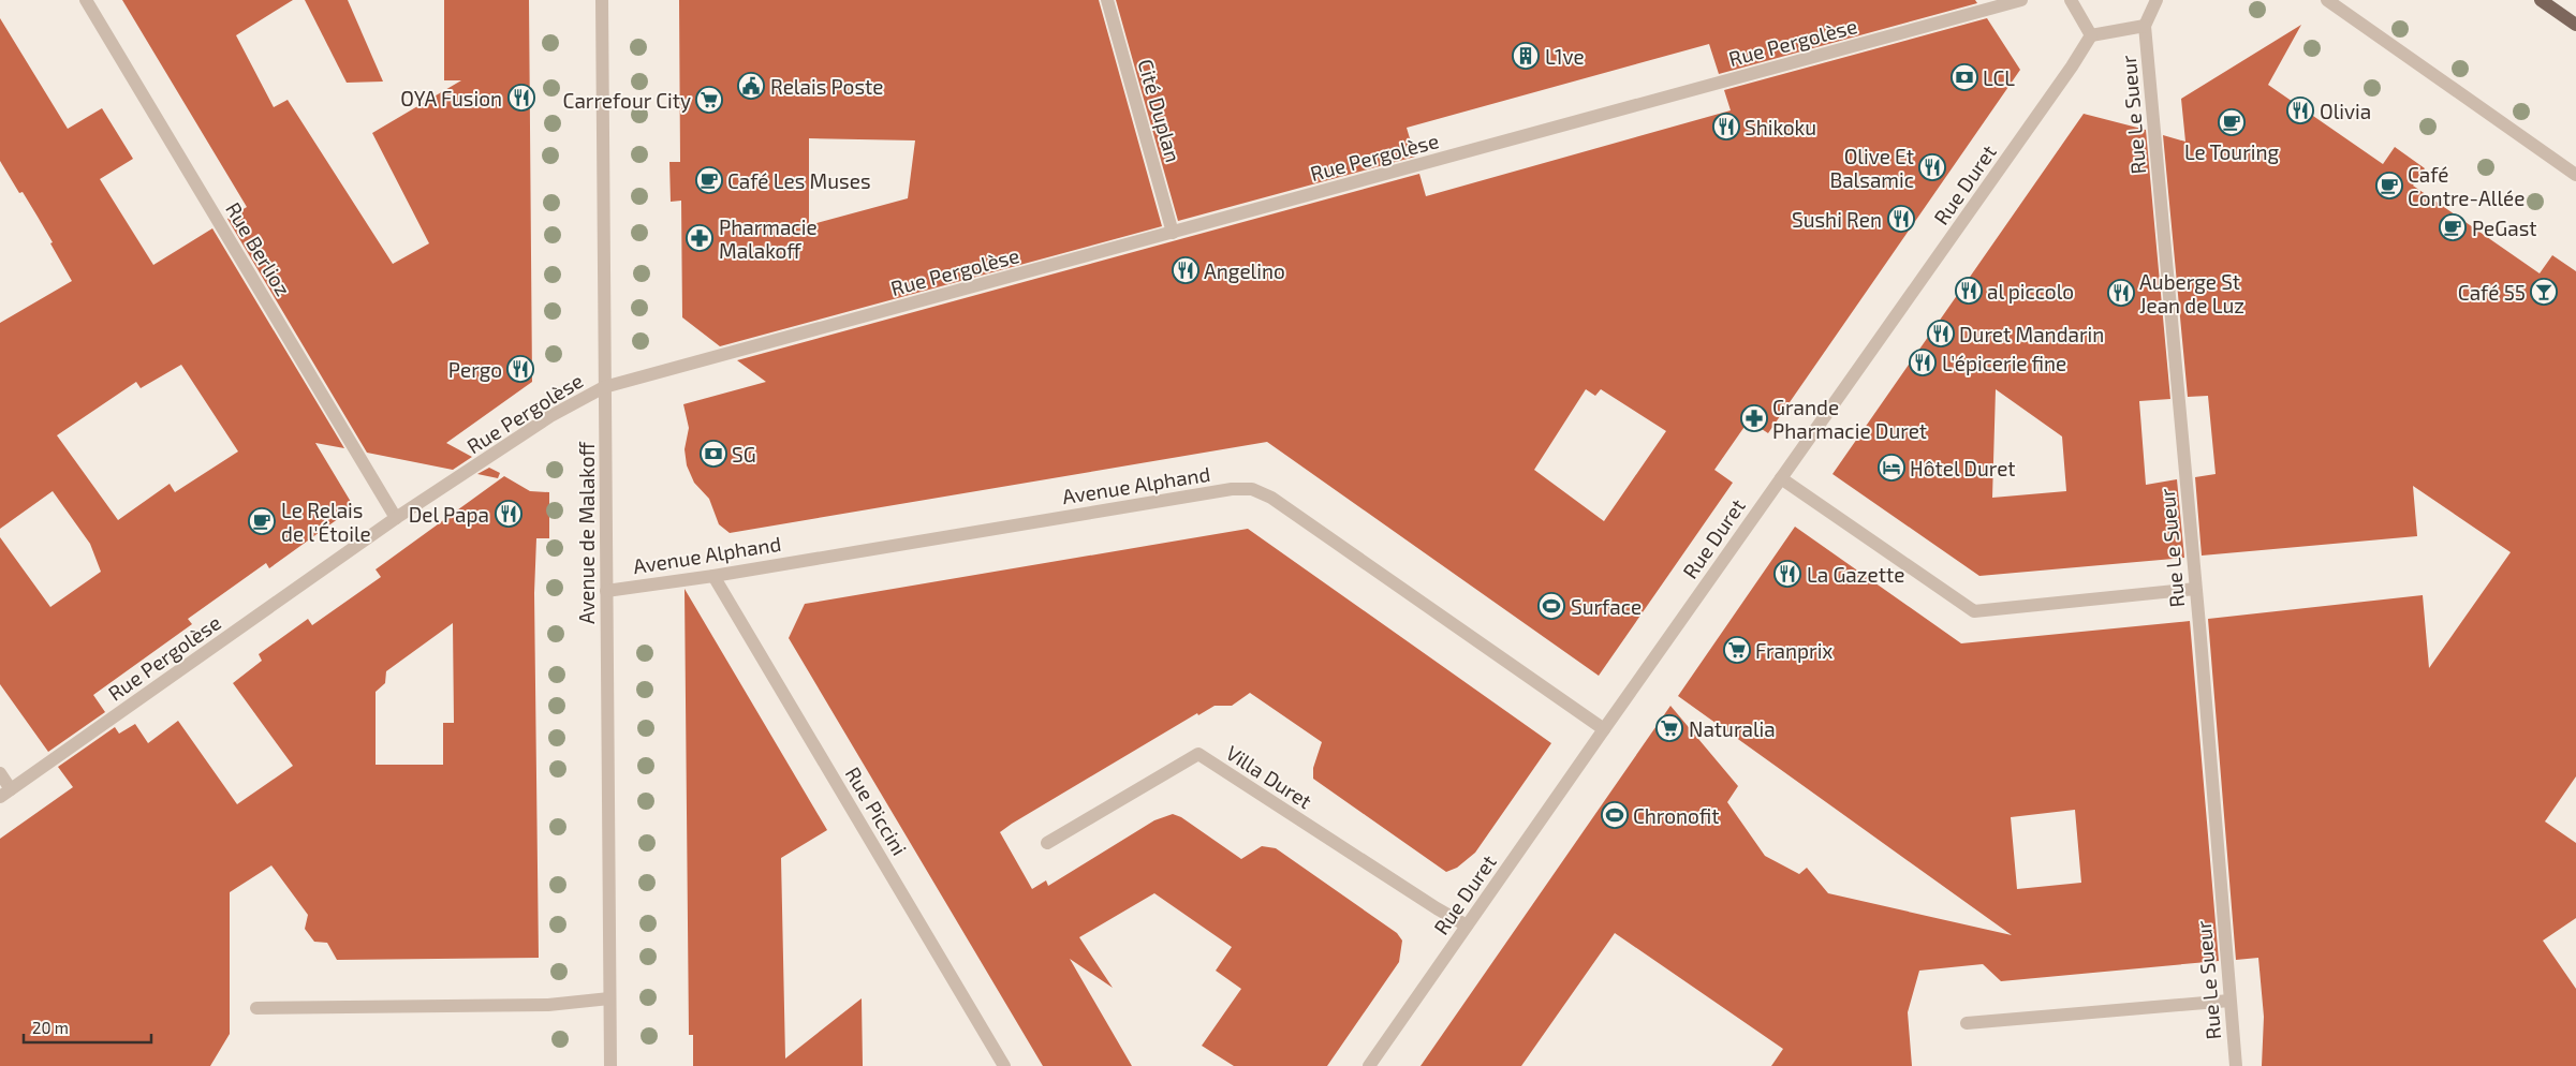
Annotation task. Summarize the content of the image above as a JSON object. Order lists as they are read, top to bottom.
{
  "streets": {
    "street": [
      "Rue Pergolèse",
      "Cité Duplan",
      "Rue Le Sueur",
      "Rue Duret",
      "Rue Berlioz",
      "Avenue Alphand",
      "Avenue de Malakoff",
      "Villa Duret",
      "Rue Piccini"
    ]
  },
  "crossings": [
    ["Rue Pergolèse", "Cité Duplan"],
    ["Rue Pergolèse", "Rue Berlioz"],
    ["Rue Pergolèse", "Avenue de Malakoff"],
    ["Rue Duret", "Avenue Alphand"],
    ["Rue Duret", "Villa Duret"],
    ["Avenue Alphand", "Avenue de Malakoff"],
    ["Avenue Alphand", "Rue Piccini"]
  ],
  "places": {
    "building": ["L1ve"],
    "bank": ["LCL", "SG"],
    "public building": ["Relais Poste"],
    "restaurant": [
      "OYA Fusion",
      "Olivia",
      "Shikoku",
      "Olive Et Balsamic",
      "Sushi Ren",
      "Angelino",
      "al piccolo",
      "Auberge St Jean de Luz",
      "Duret Mandarin",
      "L'épicerie fine",
      "Pergo",
      "Del Papa",
      "La Gazette"
    ],
    "supermarket": ["Carrefour City", "Franprix", "Naturalia"],
    "cafe": [
      "Le Touring",
      "Café Les Muses",
      "Café Contre-Allée",
      "PeGast",
      "Le Relais de l'Étoile"
    ],
    "pharmacy": ["Pharmacie Malakoff", "Grande Pharmacie Duret"],
    "bar": ["Café 55"],
    "hotel": ["Hôtel Duret"],
    "sports": ["Surface", "Chronofit"]
  },
  "scale_bar": "20 m"
}
